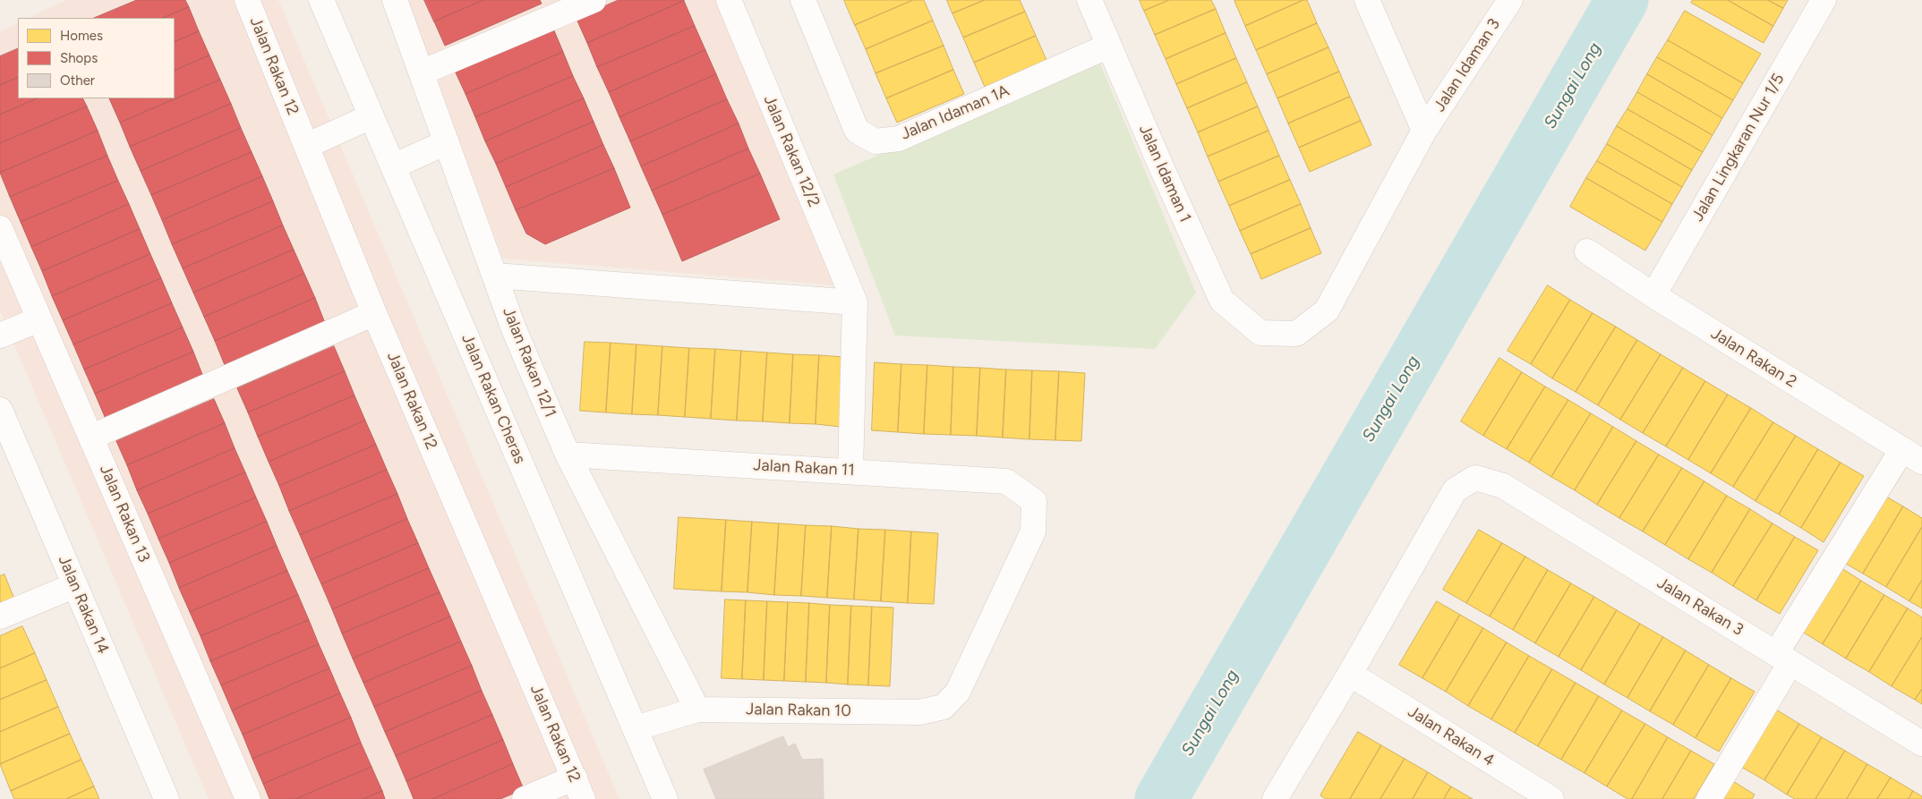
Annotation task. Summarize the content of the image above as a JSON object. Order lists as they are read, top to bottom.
{
  "streets": {
    "street": [
      "Jalan Idaman 3",
      "Jalan Rakan 12",
      "Jalan Idaman 1A",
      "Jalan Lingkaran Nur 1/5",
      "Jalan Rakan 12/2",
      "Jalan Idaman 1",
      "Jalan Rakan 2",
      "Jalan Rakan 12/1",
      "Jalan Rakan Cheras",
      "Jalan Rakan 11",
      "Jalan Rakan 13",
      "Jalan Rakan 14",
      "Jalan Rakan 3",
      "Jalan Rakan 10",
      "Jalan Rakan 4"
    ]
  },
  "crossings": [
    ["Jalan Idaman 3", "Jalan Idaman 1"],
    ["Jalan Idaman 1A", "Jalan Idaman 1"],
    ["Jalan Lingkaran Nur 1/5", "Jalan Rakan 2"],
    ["Jalan Rakan 12/1", "Jalan Rakan 11"],
    ["Jalan Rakan 12/1", "Jalan Rakan 10"],
    ["Jalan Rakan Cheras", "Jalan Rakan 10"],
    ["Jalan Rakan 11", "Jalan Rakan 10"],
    ["Jalan Rakan 3", "Jalan Rakan 4"]
  ],
  "water": ["Sungai Long"],
  "legend": ["Homes", "Shops", "Other"]
}
